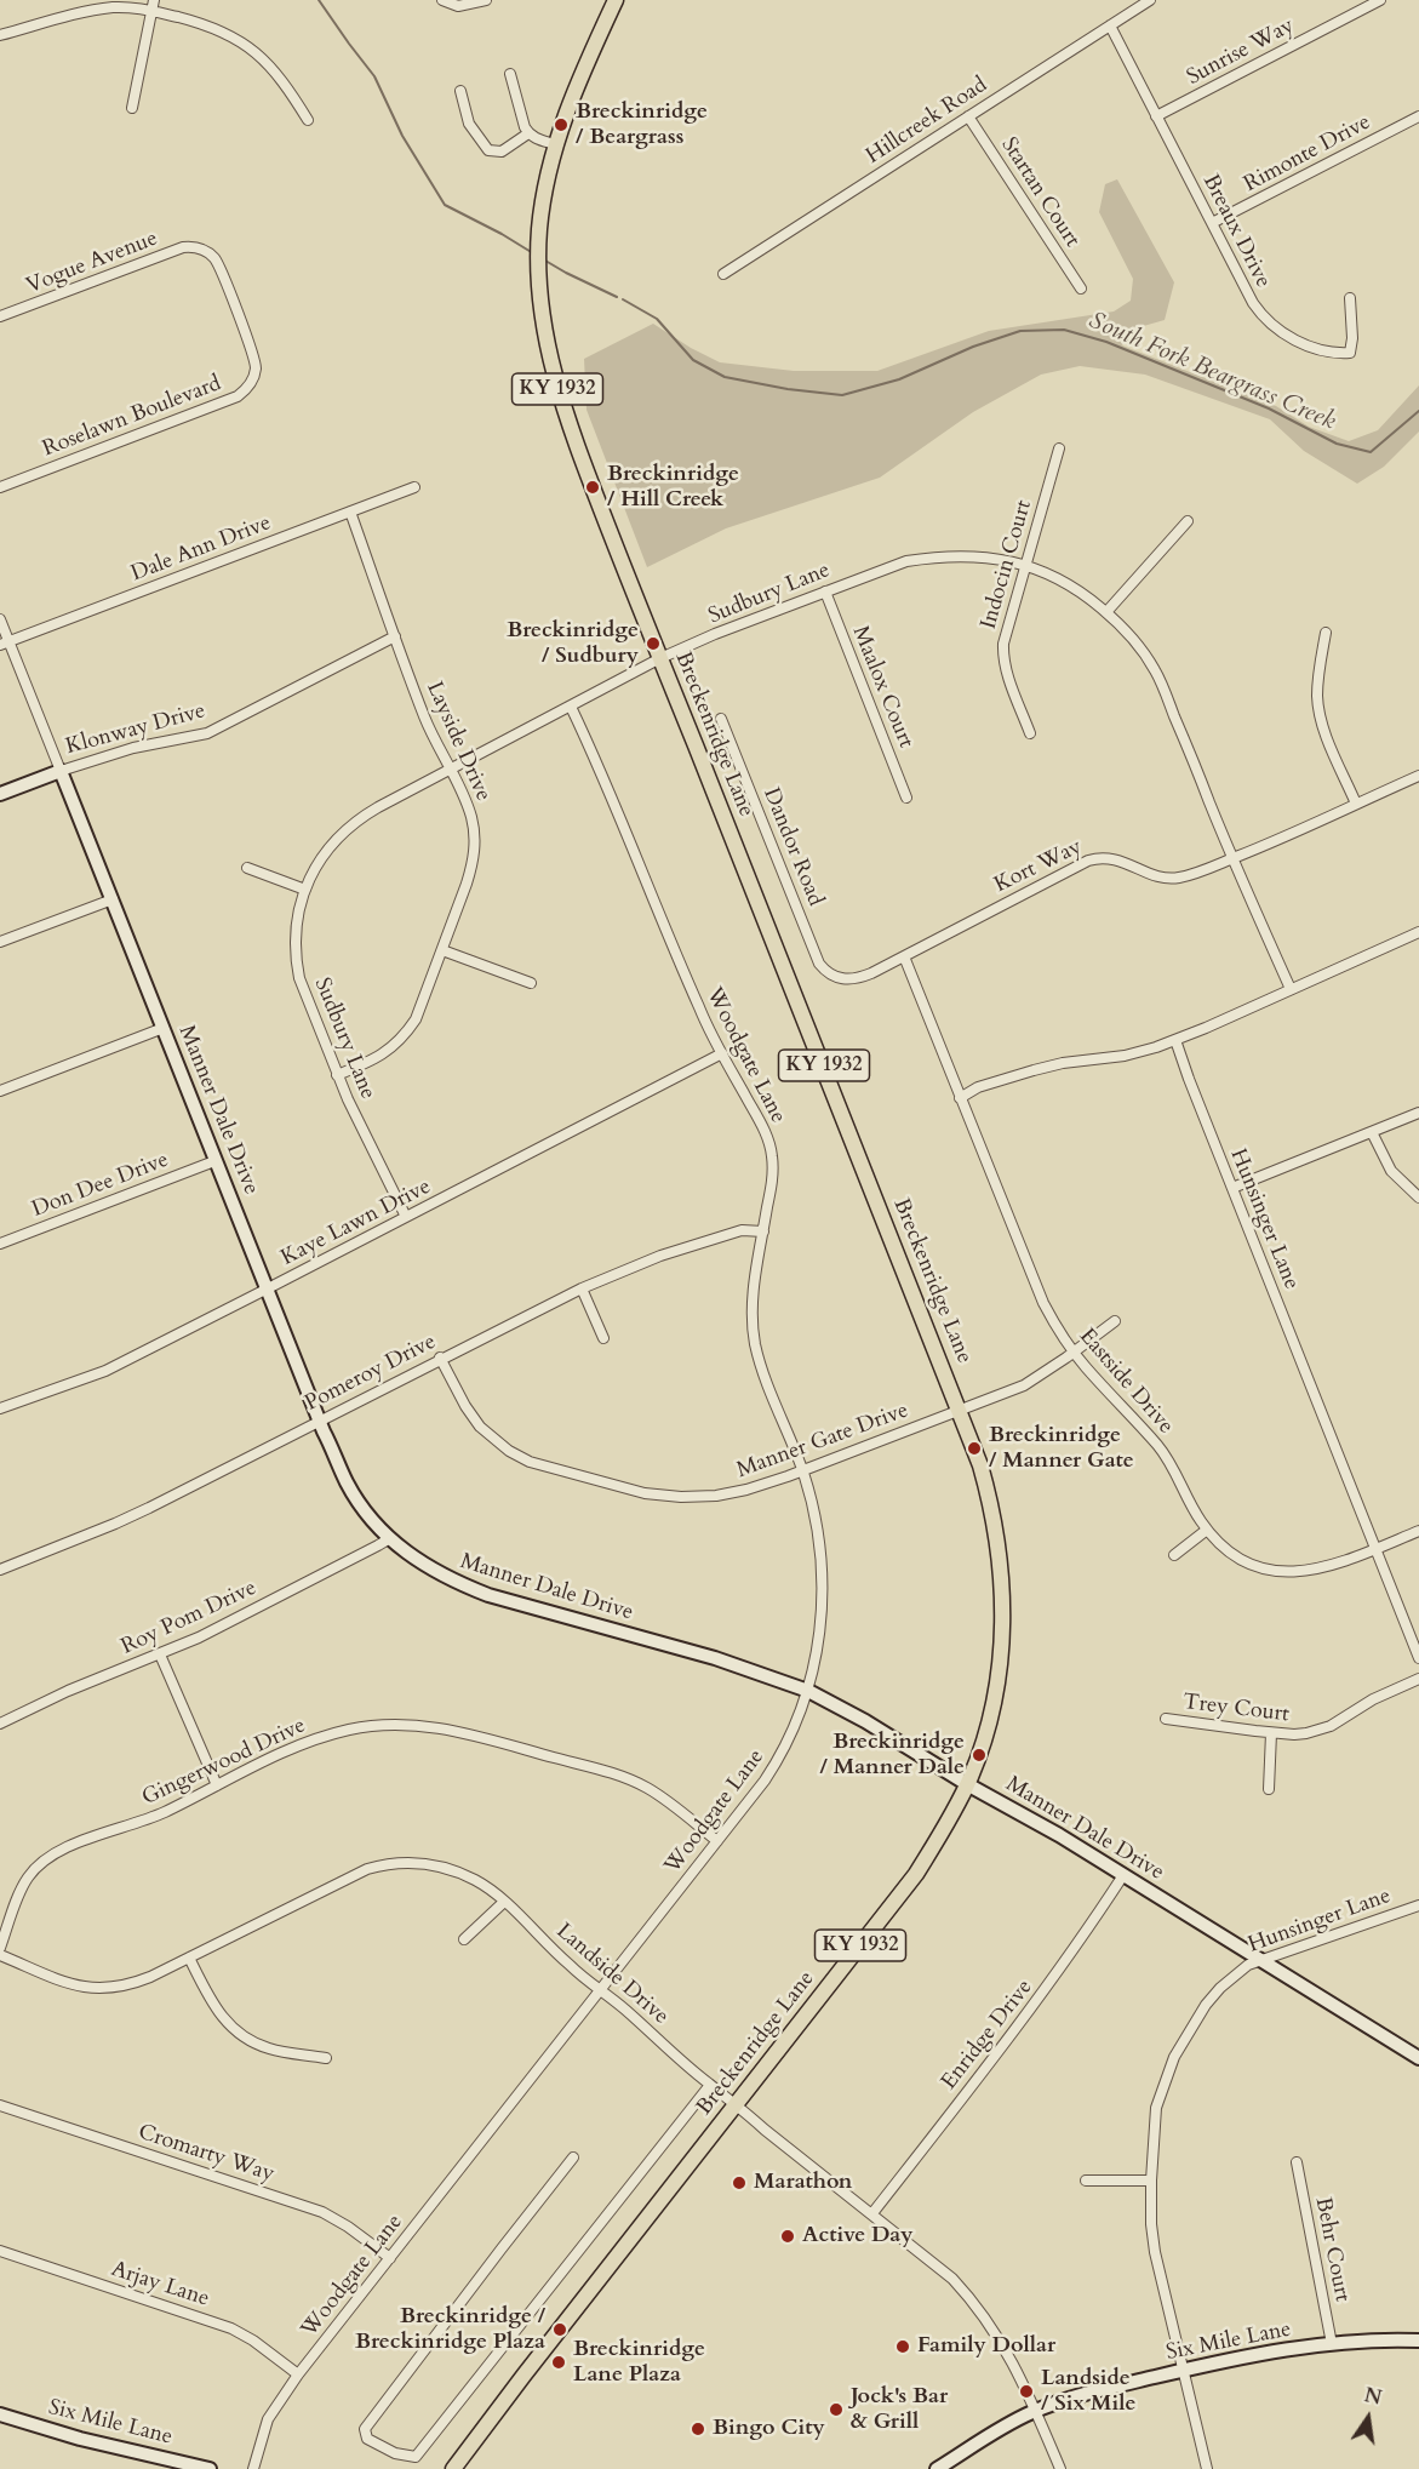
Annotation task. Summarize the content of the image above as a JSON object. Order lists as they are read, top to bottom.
{
  "streets": {
    "main road": ["KY 1932", "Breckenridge Lane"],
    "street": [
      "Sunrise Way",
      "Hillcreek Road",
      "Rimonte Drive",
      "Startan Court",
      "Breaux Drive",
      "Vogue Avenue",
      "Roselawn Boulevard",
      "Dale Ann Drive",
      "Indocin Court",
      "Sudbury Lane",
      "Maalox Court",
      "Klonway Drive",
      "Layside Drive",
      "Dandor Road",
      "Kort Way",
      "Woodgate Lane",
      "Manner Dale Drive",
      "Don Dee Drive",
      "Hunsinger Lane",
      "Kaye Lawn Drive",
      "Pomeroy Drive",
      "Eastside Drive",
      "Manner Gate Drive",
      "Roy Pom Drive",
      "Trey Court",
      "Gingerwood Drive",
      "Landside Drive",
      "Enridge Drive",
      "Cromarty Way",
      "Behr Court",
      "Arjay Lane",
      "Six Mile Lane"
    ]
  },
  "crossings": [
    ["Sunrise Way", "Breaux Drive"],
    ["Hillcreek Road", "Startan Court"],
    ["Hillcreek Road", "Breaux Drive"],
    ["Rimonte Drive", "Breaux Drive"],
    ["Vogue Avenue", "Roselawn Boulevard"],
    ["Dale Ann Drive", "Layside Drive"],
    ["Dale Ann Drive", "Manner Dale Drive"],
    ["Indocin Court", "Sudbury Lane"],
    ["Sudbury Lane", "Maalox Court"],
    ["Sudbury Lane", "Breckenridge Lane"],
    ["Sudbury Lane", "Layside Drive"],
    ["Sudbury Lane", "Kort Way"],
    ["Sudbury Lane", "Woodgate Lane"],
    ["Sudbury Lane", "Kaye Lawn Drive"],
    ["Klonway Drive", "Layside Drive"],
    ["Klonway Drive", "Manner Dale Drive"],
    ["Breckenridge Lane", "Manner Dale Drive"],
    ["Breckenridge Lane", "Manner Gate Drive"],
    ["Breckenridge Lane", "Landside Drive"],
    ["Dandor Road", "Kort Way"],
    ["Kort Way", "Eastside Drive"],
    ["Woodgate Lane", "Manner Dale Drive"],
    ["Woodgate Lane", "Kaye Lawn Drive"],
    ["Woodgate Lane", "Pomeroy Drive"],
    ["Woodgate Lane", "Manner Gate Drive"],
    ["Woodgate Lane", "Gingerwood Drive"],
    ["Woodgate Lane", "Landside Drive"],
    ["Woodgate Lane", "Cromarty Way"],
    ["Woodgate Lane", "Arjay Lane"],
    ["Manner Dale Drive", "Don Dee Drive"],
    ["Manner Dale Drive", "Hunsinger Lane"],
    ["Manner Dale Drive", "Kaye Lawn Drive"],
    ["Manner Dale Drive", "Pomeroy Drive"],
    ["Manner Dale Drive", "Roy Pom Drive"],
    ["Manner Dale Drive", "Enridge Drive"],
    ["Hunsinger Lane", "Eastside Drive"],
    ["Hunsinger Lane", "Six Mile Lane"],
    ["Pomeroy Drive", "Manner Gate Drive"],
    ["Eastside Drive", "Manner Gate Drive"],
    ["Landside Drive", "Enridge Drive"],
    ["Landside Drive", "Six Mile Lane"],
    ["Behr Court", "Six Mile Lane"]
  ],
  "water": ["South Fork Beargrass Creek"],
  "places": [
    "Breckinridge / Beargrass",
    "Breckinridge / Hill Creek",
    "Breckinridge / Sudbury",
    "Breckinridge / Manner Gate",
    "Breckinridge / Manner Dale",
    "Marathon",
    "Active Day",
    "Breckinridge / Breckinridge Plaza",
    "Family Dollar",
    "Breckinridge Lane Plaza",
    "Landside / Six Mile",
    "Jock's Bar & Grill",
    "Bingo City"
  ],
  "north": "top"
}
